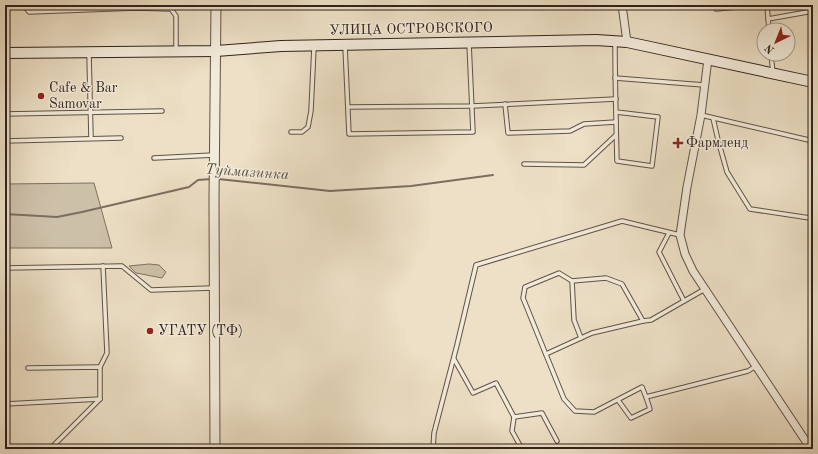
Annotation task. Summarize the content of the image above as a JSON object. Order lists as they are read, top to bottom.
{
  "streets": {
    "main road": ["УЛИЦА ОСТРОВСКОГО"]
  },
  "water": ["Туймазинка"],
  "places": {
    "other": ["Cafe & Bar Samovar", "УГАТУ (ТФ)"],
    "health": ["Фармленд"]
  },
  "north": "bottom left"
}
